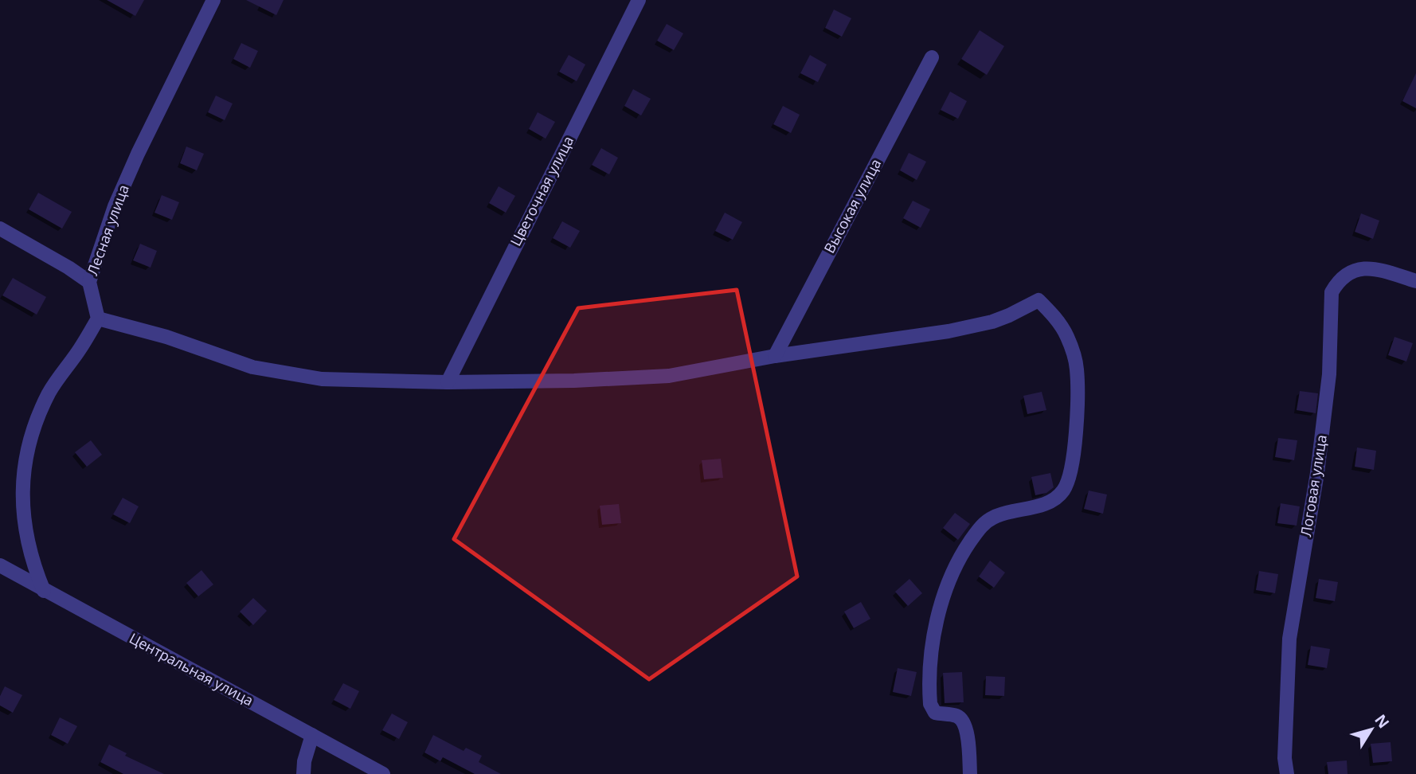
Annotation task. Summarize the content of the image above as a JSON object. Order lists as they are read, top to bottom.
{
  "streets": {
    "street": [
      "Цветочная улица",
      "Высокая улица",
      "Лесная улица",
      "Логовая улица",
      "Центральная улица"
    ]
  },
  "north": "top right"
}
